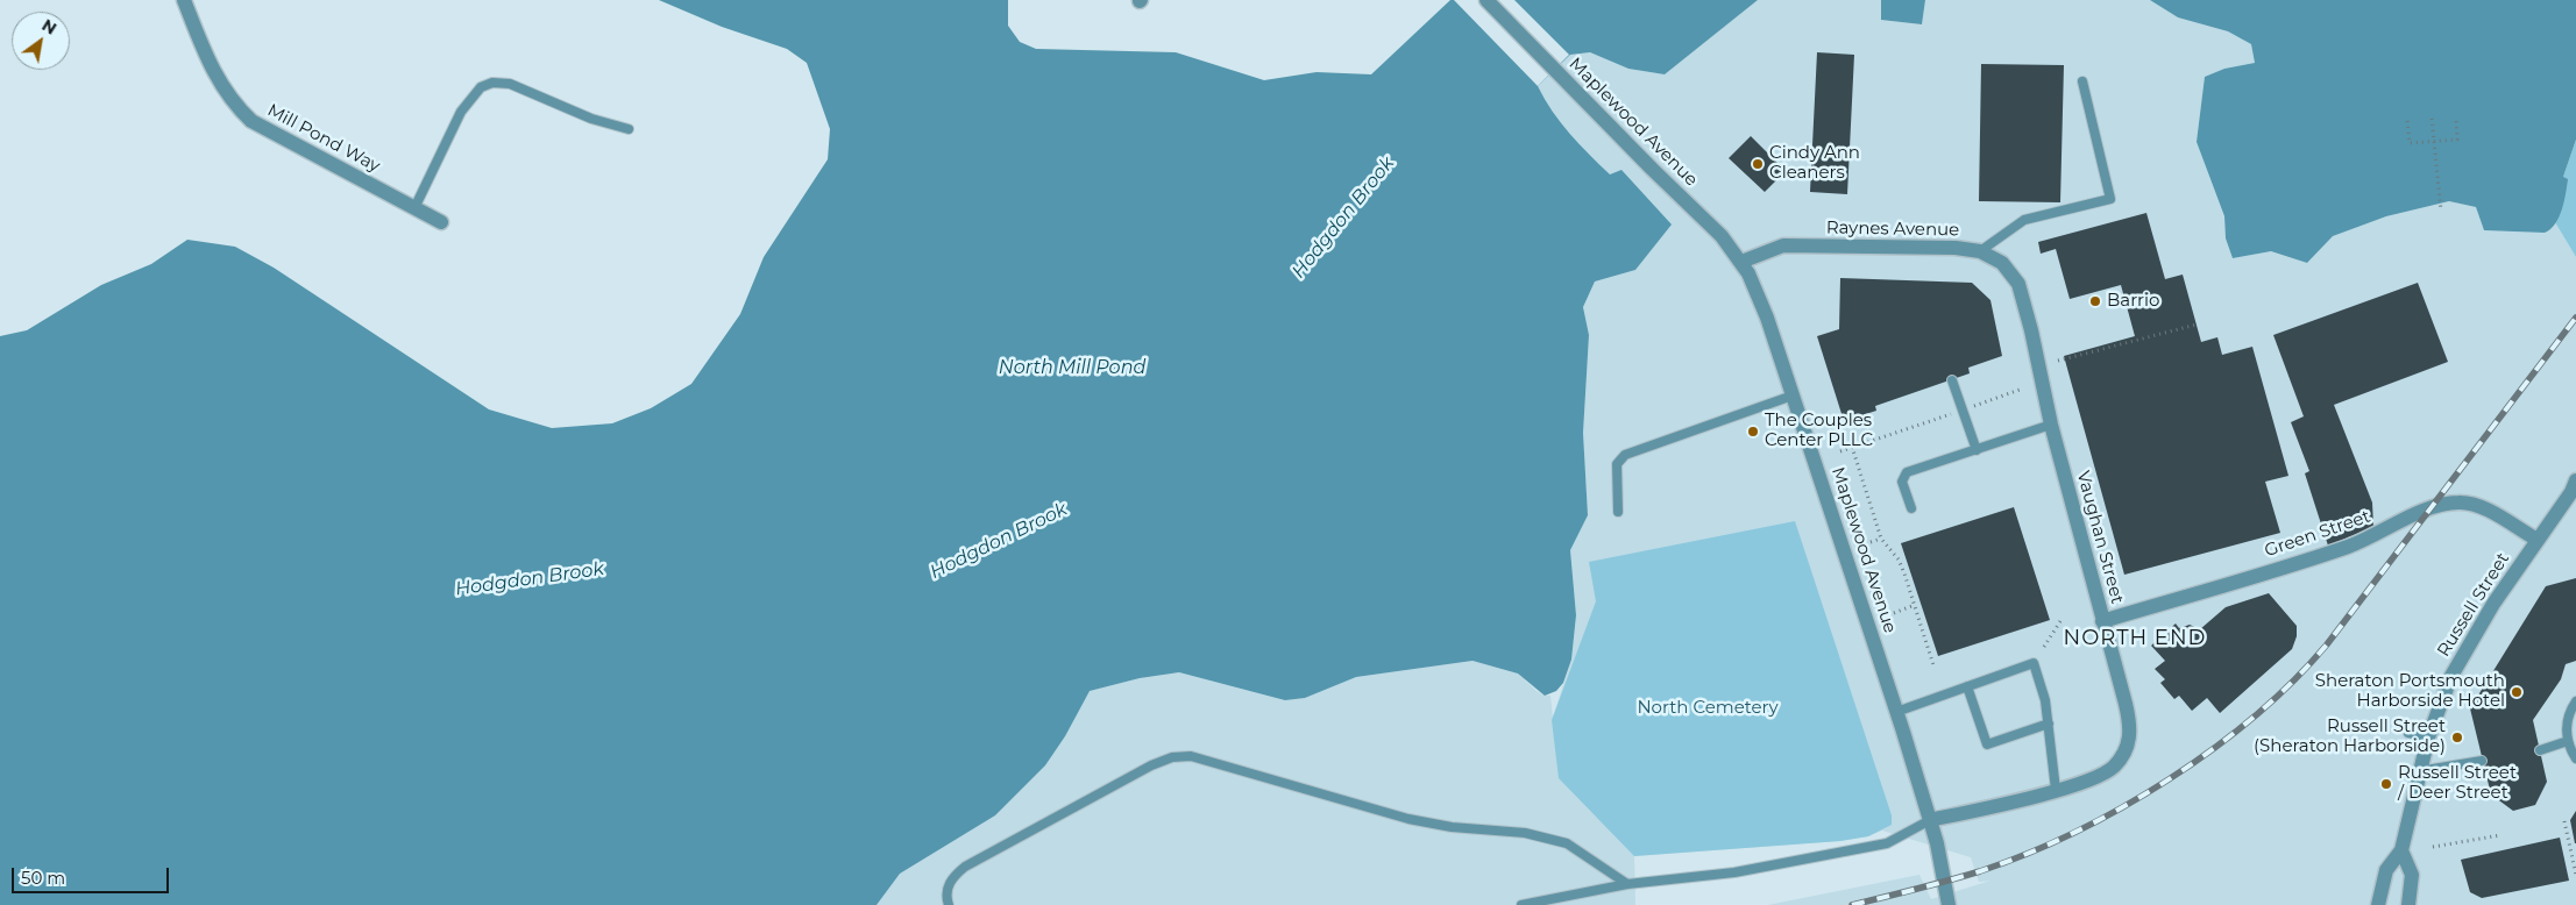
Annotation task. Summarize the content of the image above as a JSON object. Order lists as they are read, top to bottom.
{
  "streets": {
    "street": [
      "Maplewood Avenue",
      "Mill Pond Way",
      "Raynes Avenue",
      "Green Street",
      "Vaughan Street",
      "Russell Street"
    ]
  },
  "crossings": [
    ["Maplewood Avenue", "Raynes Avenue"],
    ["Maplewood Avenue", "Vaughan Street"],
    ["Raynes Avenue", "Vaughan Street"],
    ["Green Street", "Vaughan Street"],
    ["Green Street", "Russell Street"]
  ],
  "districts": ["NORTH END"],
  "water": ["Hodgdon Brook", "North Mill Pond"],
  "parks": ["North Cemetery"],
  "places": [
    "Cindy Ann Cleaners",
    "Barrio",
    "The Couples Center PLLC",
    "Sheraton Portsmouth Harborside Hotel",
    "Russell Street (Sheraton Harborside)",
    "Russell Street / Deer Street"
  ],
  "scale_bar": "50 m",
  "north": "top right"
}
